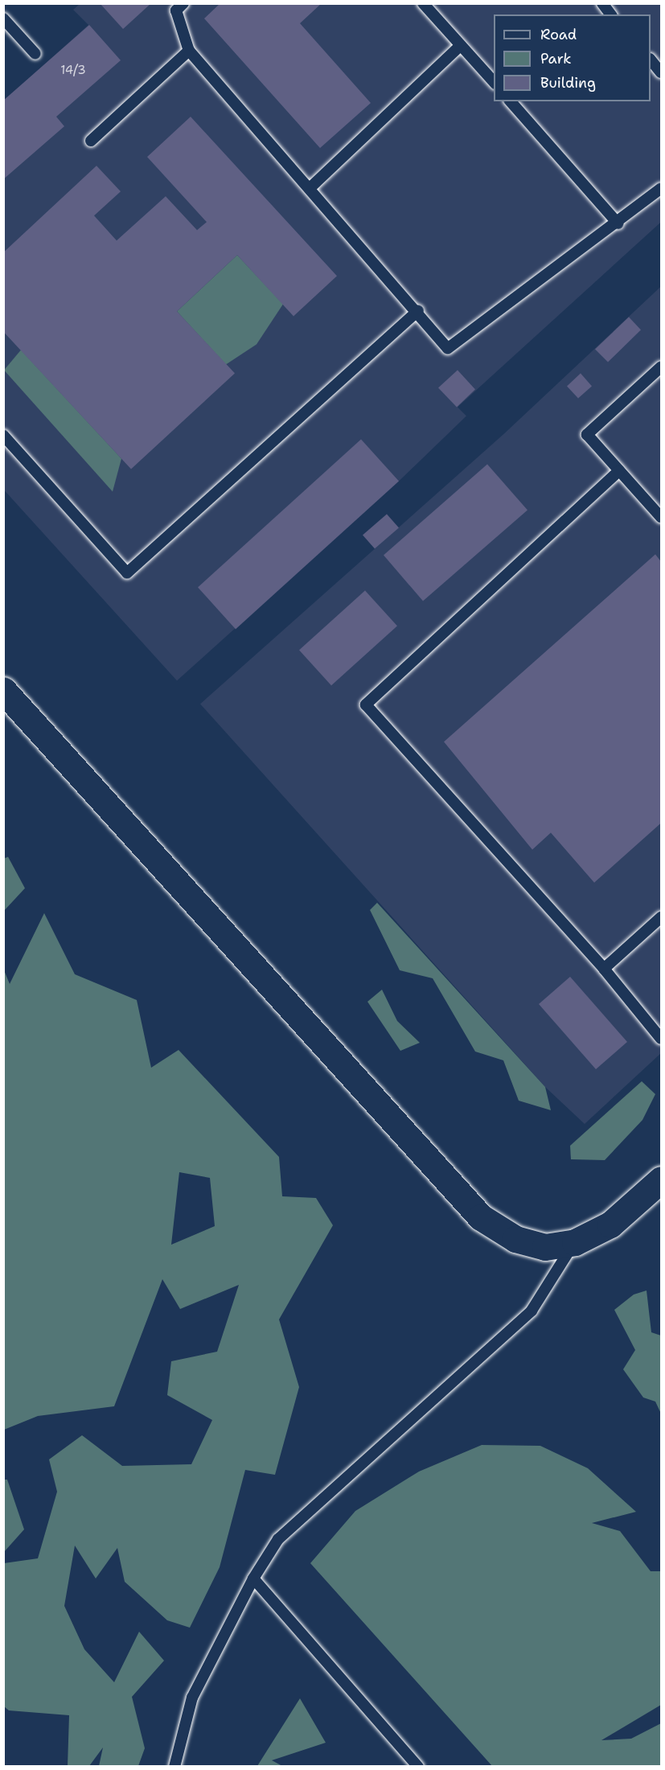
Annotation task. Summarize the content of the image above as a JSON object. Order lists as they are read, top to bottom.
{
  "house_numbers": ["14/3"],
  "legend": ["Road", "Park", "Building"]
}
